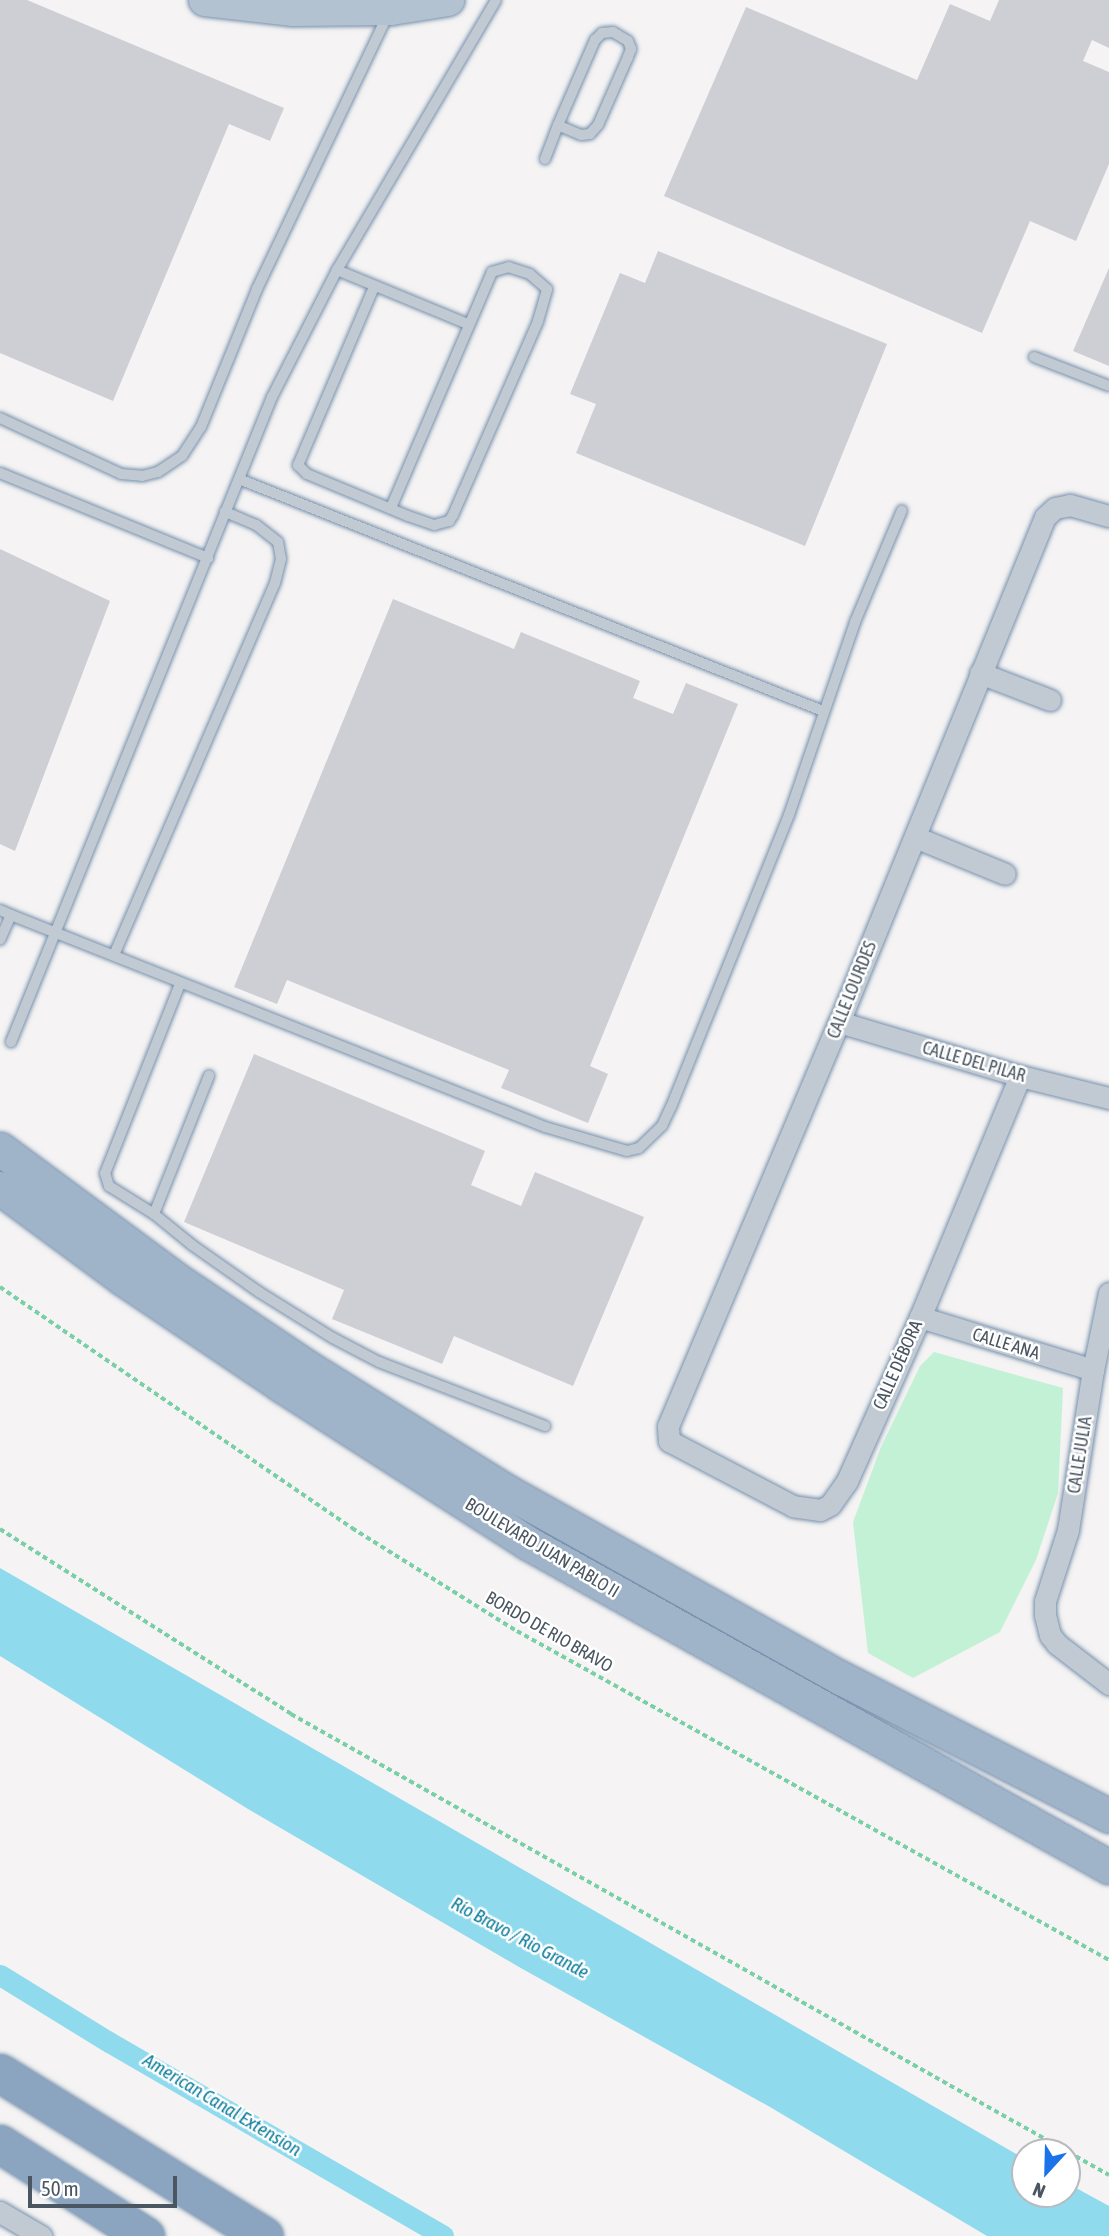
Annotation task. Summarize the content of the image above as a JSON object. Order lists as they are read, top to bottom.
{
  "streets": {
    "highway": ["BOULEVARD JUAN PABLO II"],
    "street": [
      "CALLE LOURDES",
      "CALLE DEL PILAR",
      "CALLE ANA",
      "CALLE DÉBORA",
      "CALLE JULIA"
    ],
    "path": ["BORDO DE RIO BRAVO"]
  },
  "crossings": [
    ["CALLE LOURDES", "CALLE DEL PILAR"],
    ["CALLE LOURDES", "CALLE DÉBORA"],
    ["CALLE DEL PILAR", "CALLE DÉBORA"],
    ["CALLE ANA", "CALLE DÉBORA"],
    ["CALLE ANA", "CALLE JULIA"]
  ],
  "water": ["Río Bravo / Rio Grande", "American Canal Extension"],
  "scale_bar": "50 m",
  "north": "bottom"
}
